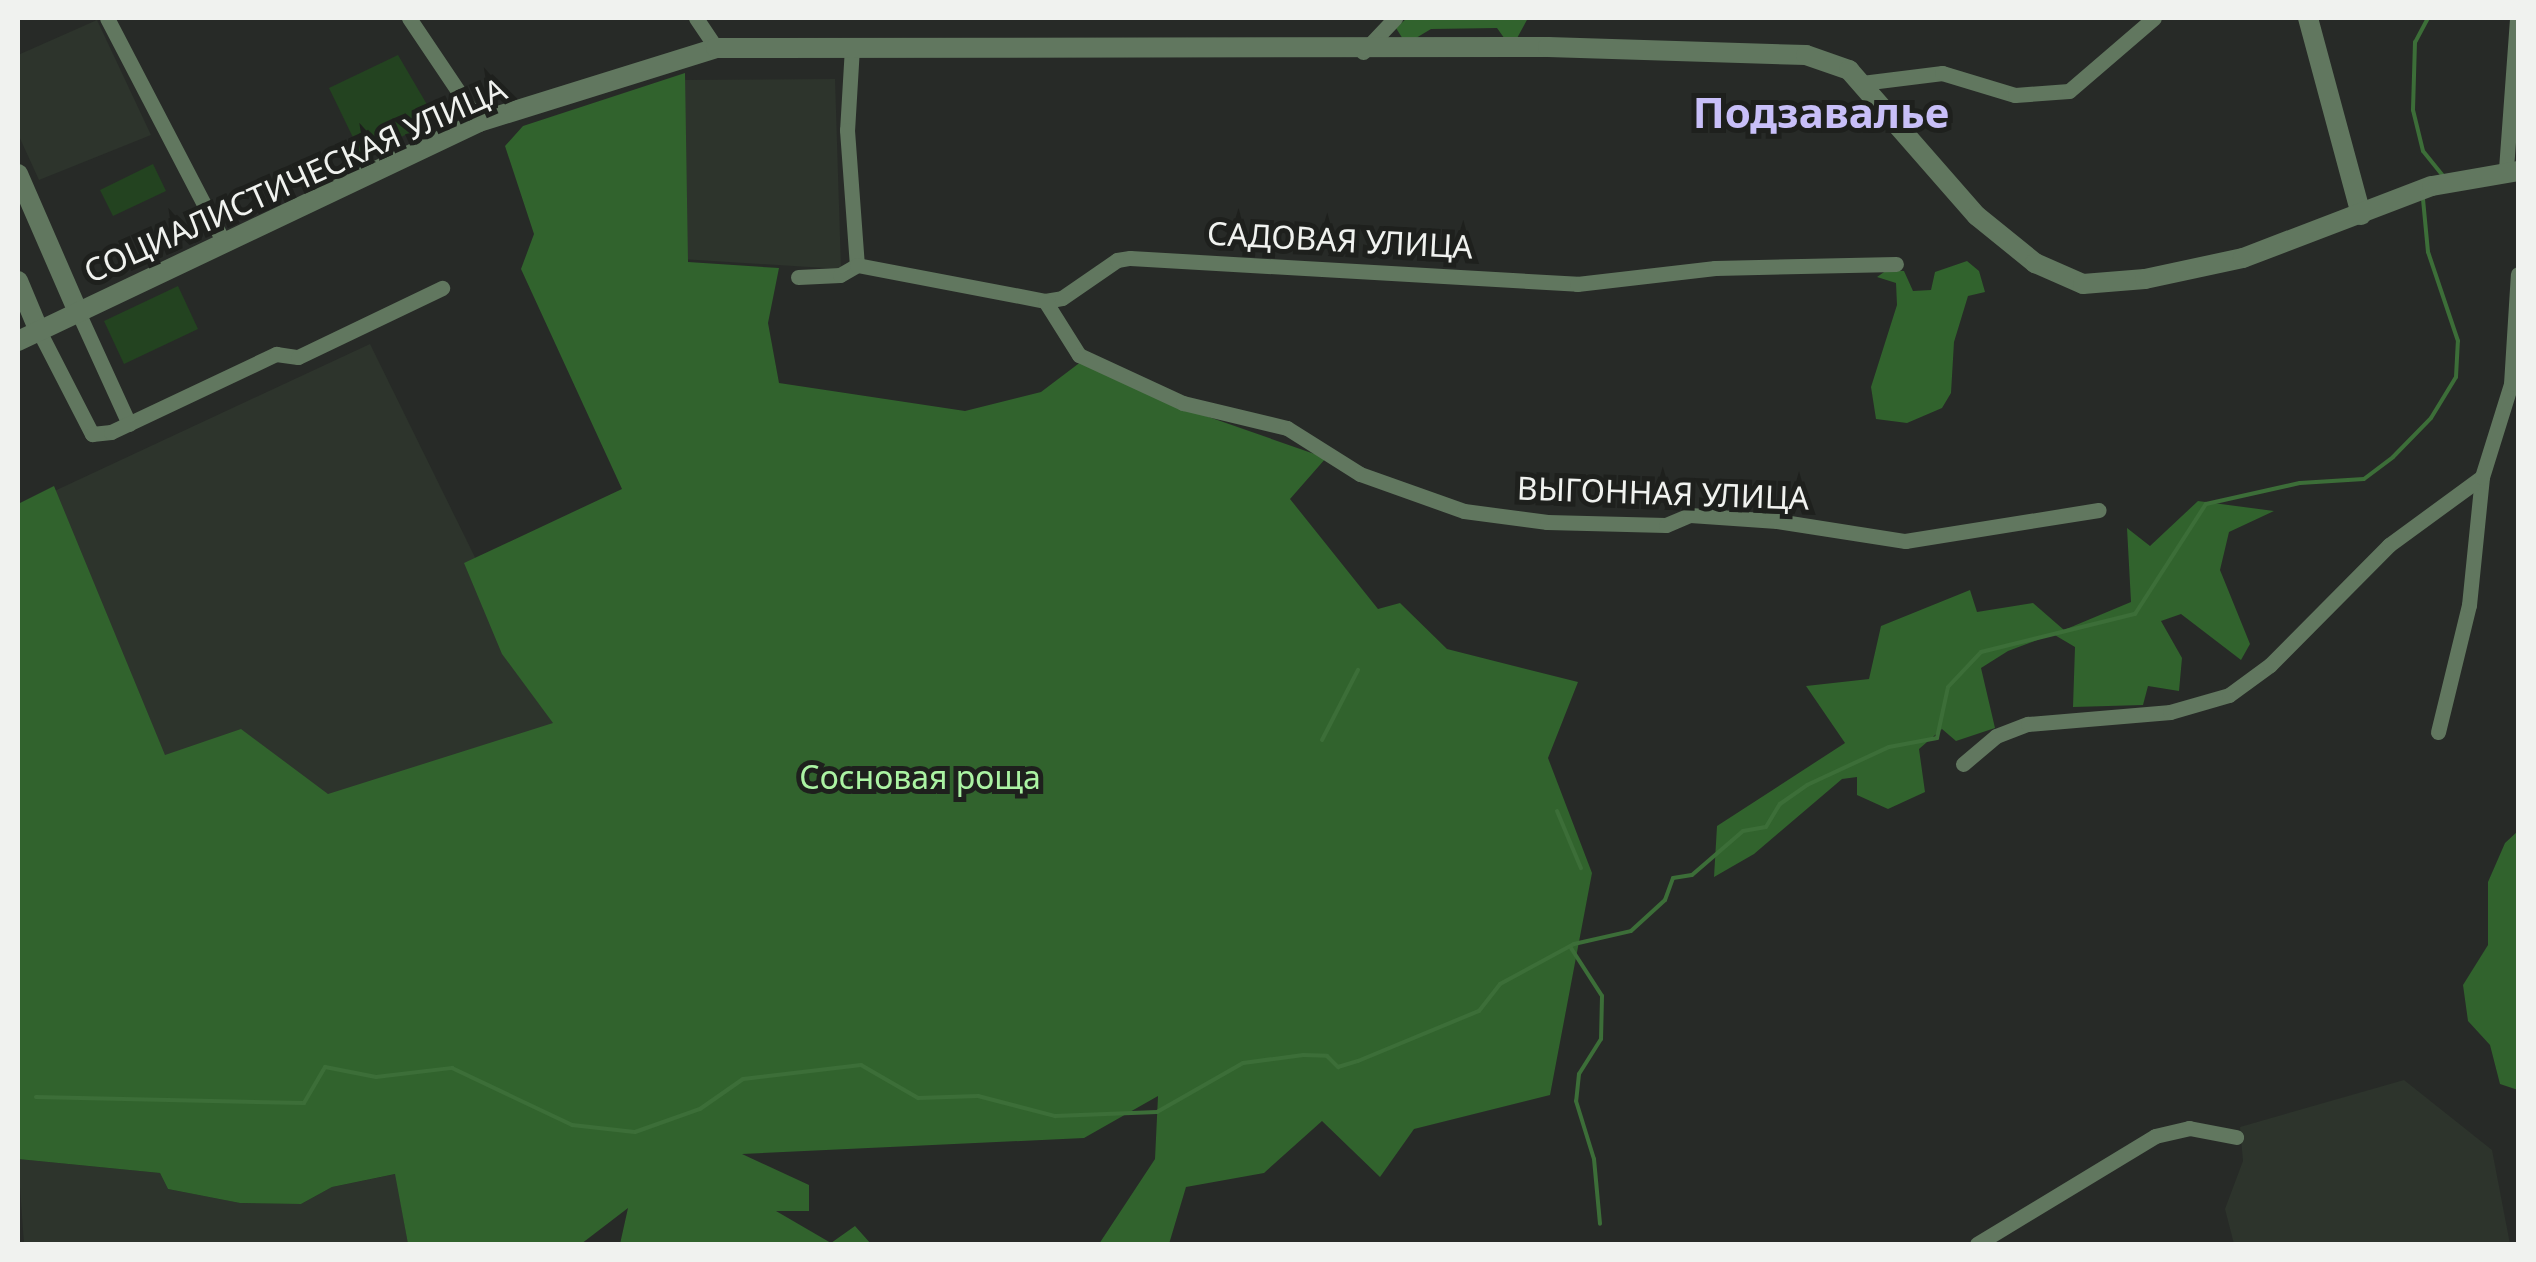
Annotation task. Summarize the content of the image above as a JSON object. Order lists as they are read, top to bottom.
{
  "streets": {
    "street": ["СОЦИАЛИСТИЧЕСКАЯ УЛИЦА", "САДОВАЯ УЛИЦА", "ВЫГОННАЯ УЛИЦА"]
  },
  "crossings": [
    ["САДОВАЯ УЛИЦА", "ВЫГОННАЯ УЛИЦА"]
  ],
  "districts": ["Подзавалье"],
  "parks": ["Сосновая роща"]
}
